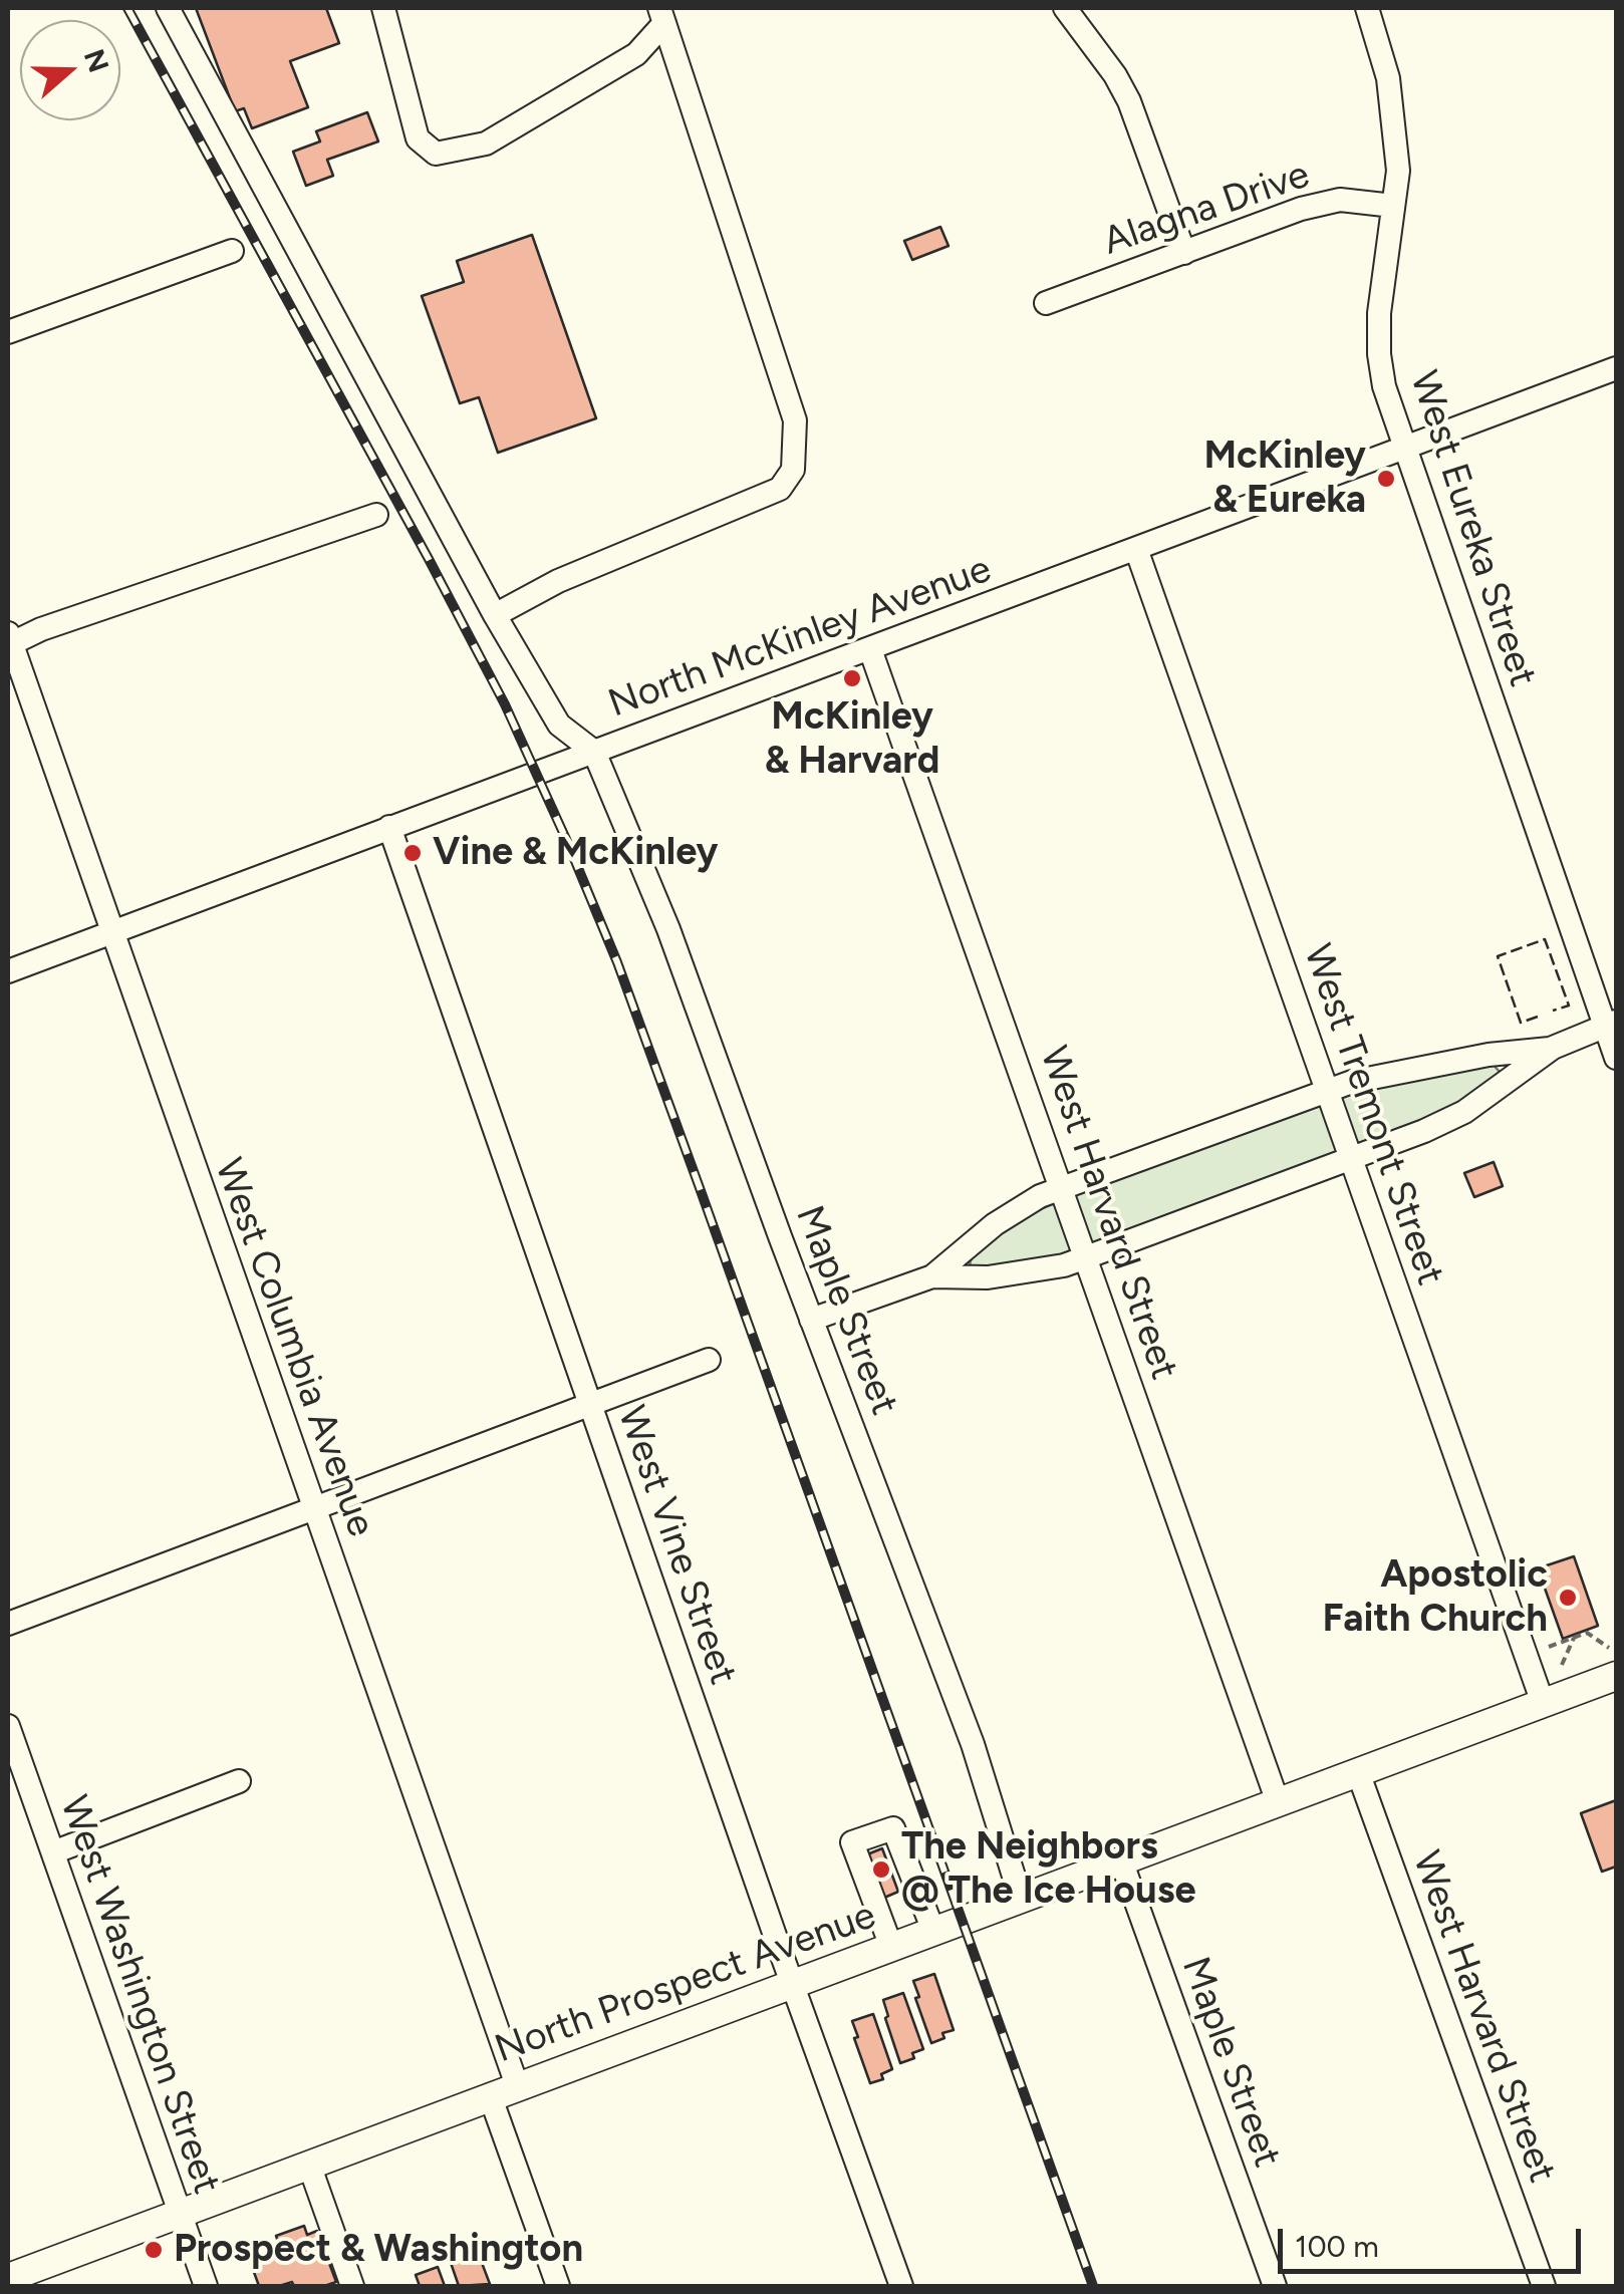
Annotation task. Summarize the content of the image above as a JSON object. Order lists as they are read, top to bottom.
{
  "streets": {
    "main road": ["North Prospect Avenue"],
    "street": [
      "Alagna Drive",
      "West Eureka Street",
      "North McKinley Avenue",
      "West Tremont Street",
      "West Harvard Street",
      "Maple Street",
      "West Columbia Avenue",
      "West Vine Street",
      "West Washington Street"
    ]
  },
  "crossings": [
    ["Alagna Drive", "West Eureka Street"],
    ["West Eureka Street", "North McKinley Avenue"],
    ["North McKinley Avenue", "West Tremont Street"],
    ["North McKinley Avenue", "West Harvard Street"],
    ["North McKinley Avenue", "Maple Street"],
    ["North McKinley Avenue", "West Columbia Avenue"],
    ["North McKinley Avenue", "West Vine Street"],
    ["West Tremont Street", "North Prospect Avenue"],
    ["West Harvard Street", "North Prospect Avenue"],
    ["Maple Street", "North Prospect Avenue"],
    ["West Columbia Avenue", "North Prospect Avenue"],
    ["West Vine Street", "North Prospect Avenue"],
    ["North Prospect Avenue", "West Washington Street"]
  ],
  "places": [
    "McKinley & Eureka",
    "McKinley & Harvard",
    "Vine & McKinley",
    "Apostolic Faith Church",
    "The Neighbors @ The Ice House",
    "Prospect & Washington"
  ],
  "scale_bar": "100 m",
  "north": "right"
}
